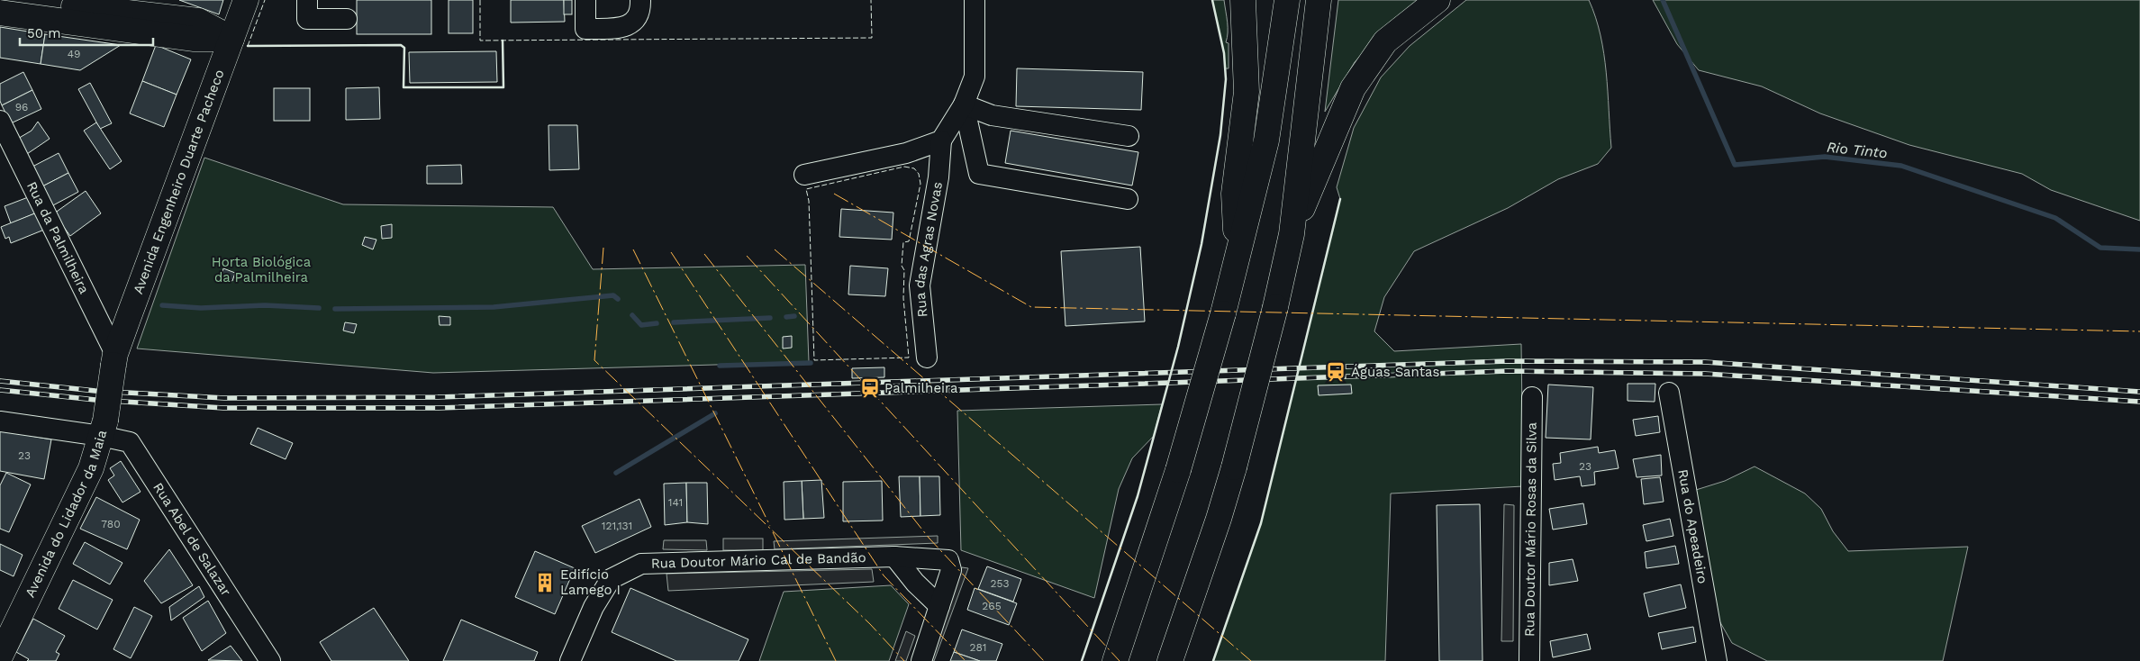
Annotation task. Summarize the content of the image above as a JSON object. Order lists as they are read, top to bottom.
{
  "streets": {
    "main road": ["Avenida Engenheiro Duarte Pacheco", "Avenida do Lidador da Maia"],
    "street": [
      "Rua da Palmilheira",
      "Rua das Agras Novas",
      "Rua do Apeadeiro",
      "Rua Doutor Mário Rosas da Silva",
      "Rua Abel de Salazar",
      "Rua Doutor Mário Cal de Bandão"
    ]
  },
  "crossings": [
    ["Avenida Engenheiro Duarte Pacheco", "Rua da Palmilheira"],
    ["Avenida Engenheiro Duarte Pacheco", "Avenida do Lidador da Maia"],
    ["Rua da Palmilheira", "Avenida do Lidador da Maia"],
    ["Avenida do Lidador da Maia", "Rua Abel de Salazar"]
  ],
  "water": ["Rio Tinto"],
  "parks": ["Horta Biológica da Palmilheira"],
  "places": {
    "station": ["Águas Santas", "Palmilheira"],
    "building": ["Edifício Lamego I"]
  },
  "house_numbers": [
    "49",
    "96",
    "23",
    "23",
    "141",
    "780",
    "121,131",
    "253",
    "265",
    "281"
  ],
  "scale_bar": "50 m"
}
